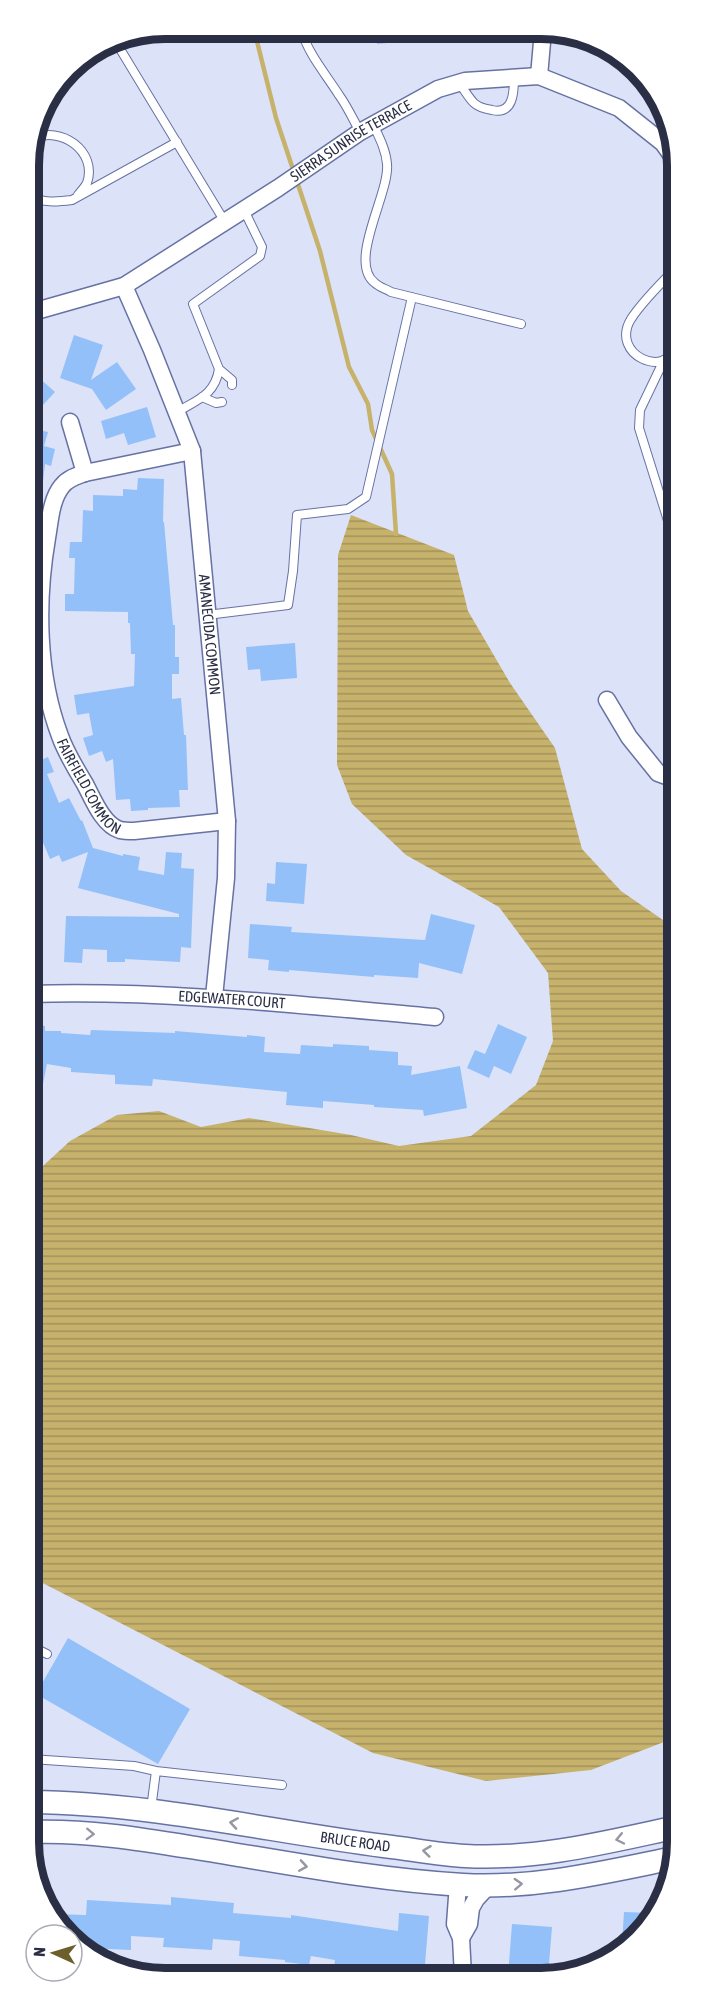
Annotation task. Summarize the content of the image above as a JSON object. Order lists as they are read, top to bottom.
{
  "streets": {
    "main road": ["BRUCE ROAD"],
    "street": [
      "SIERRA SUNRISE TERRACE",
      "AMANECIDA COMMON",
      "FAIRFIELD COMMON",
      "EDGEWATER COURT"
    ]
  },
  "crossings": [
    ["SIERRA SUNRISE TERRACE", "AMANECIDA COMMON"],
    ["AMANECIDA COMMON", "FAIRFIELD COMMON"],
    ["AMANECIDA COMMON", "EDGEWATER COURT"]
  ],
  "north": "left"
}
